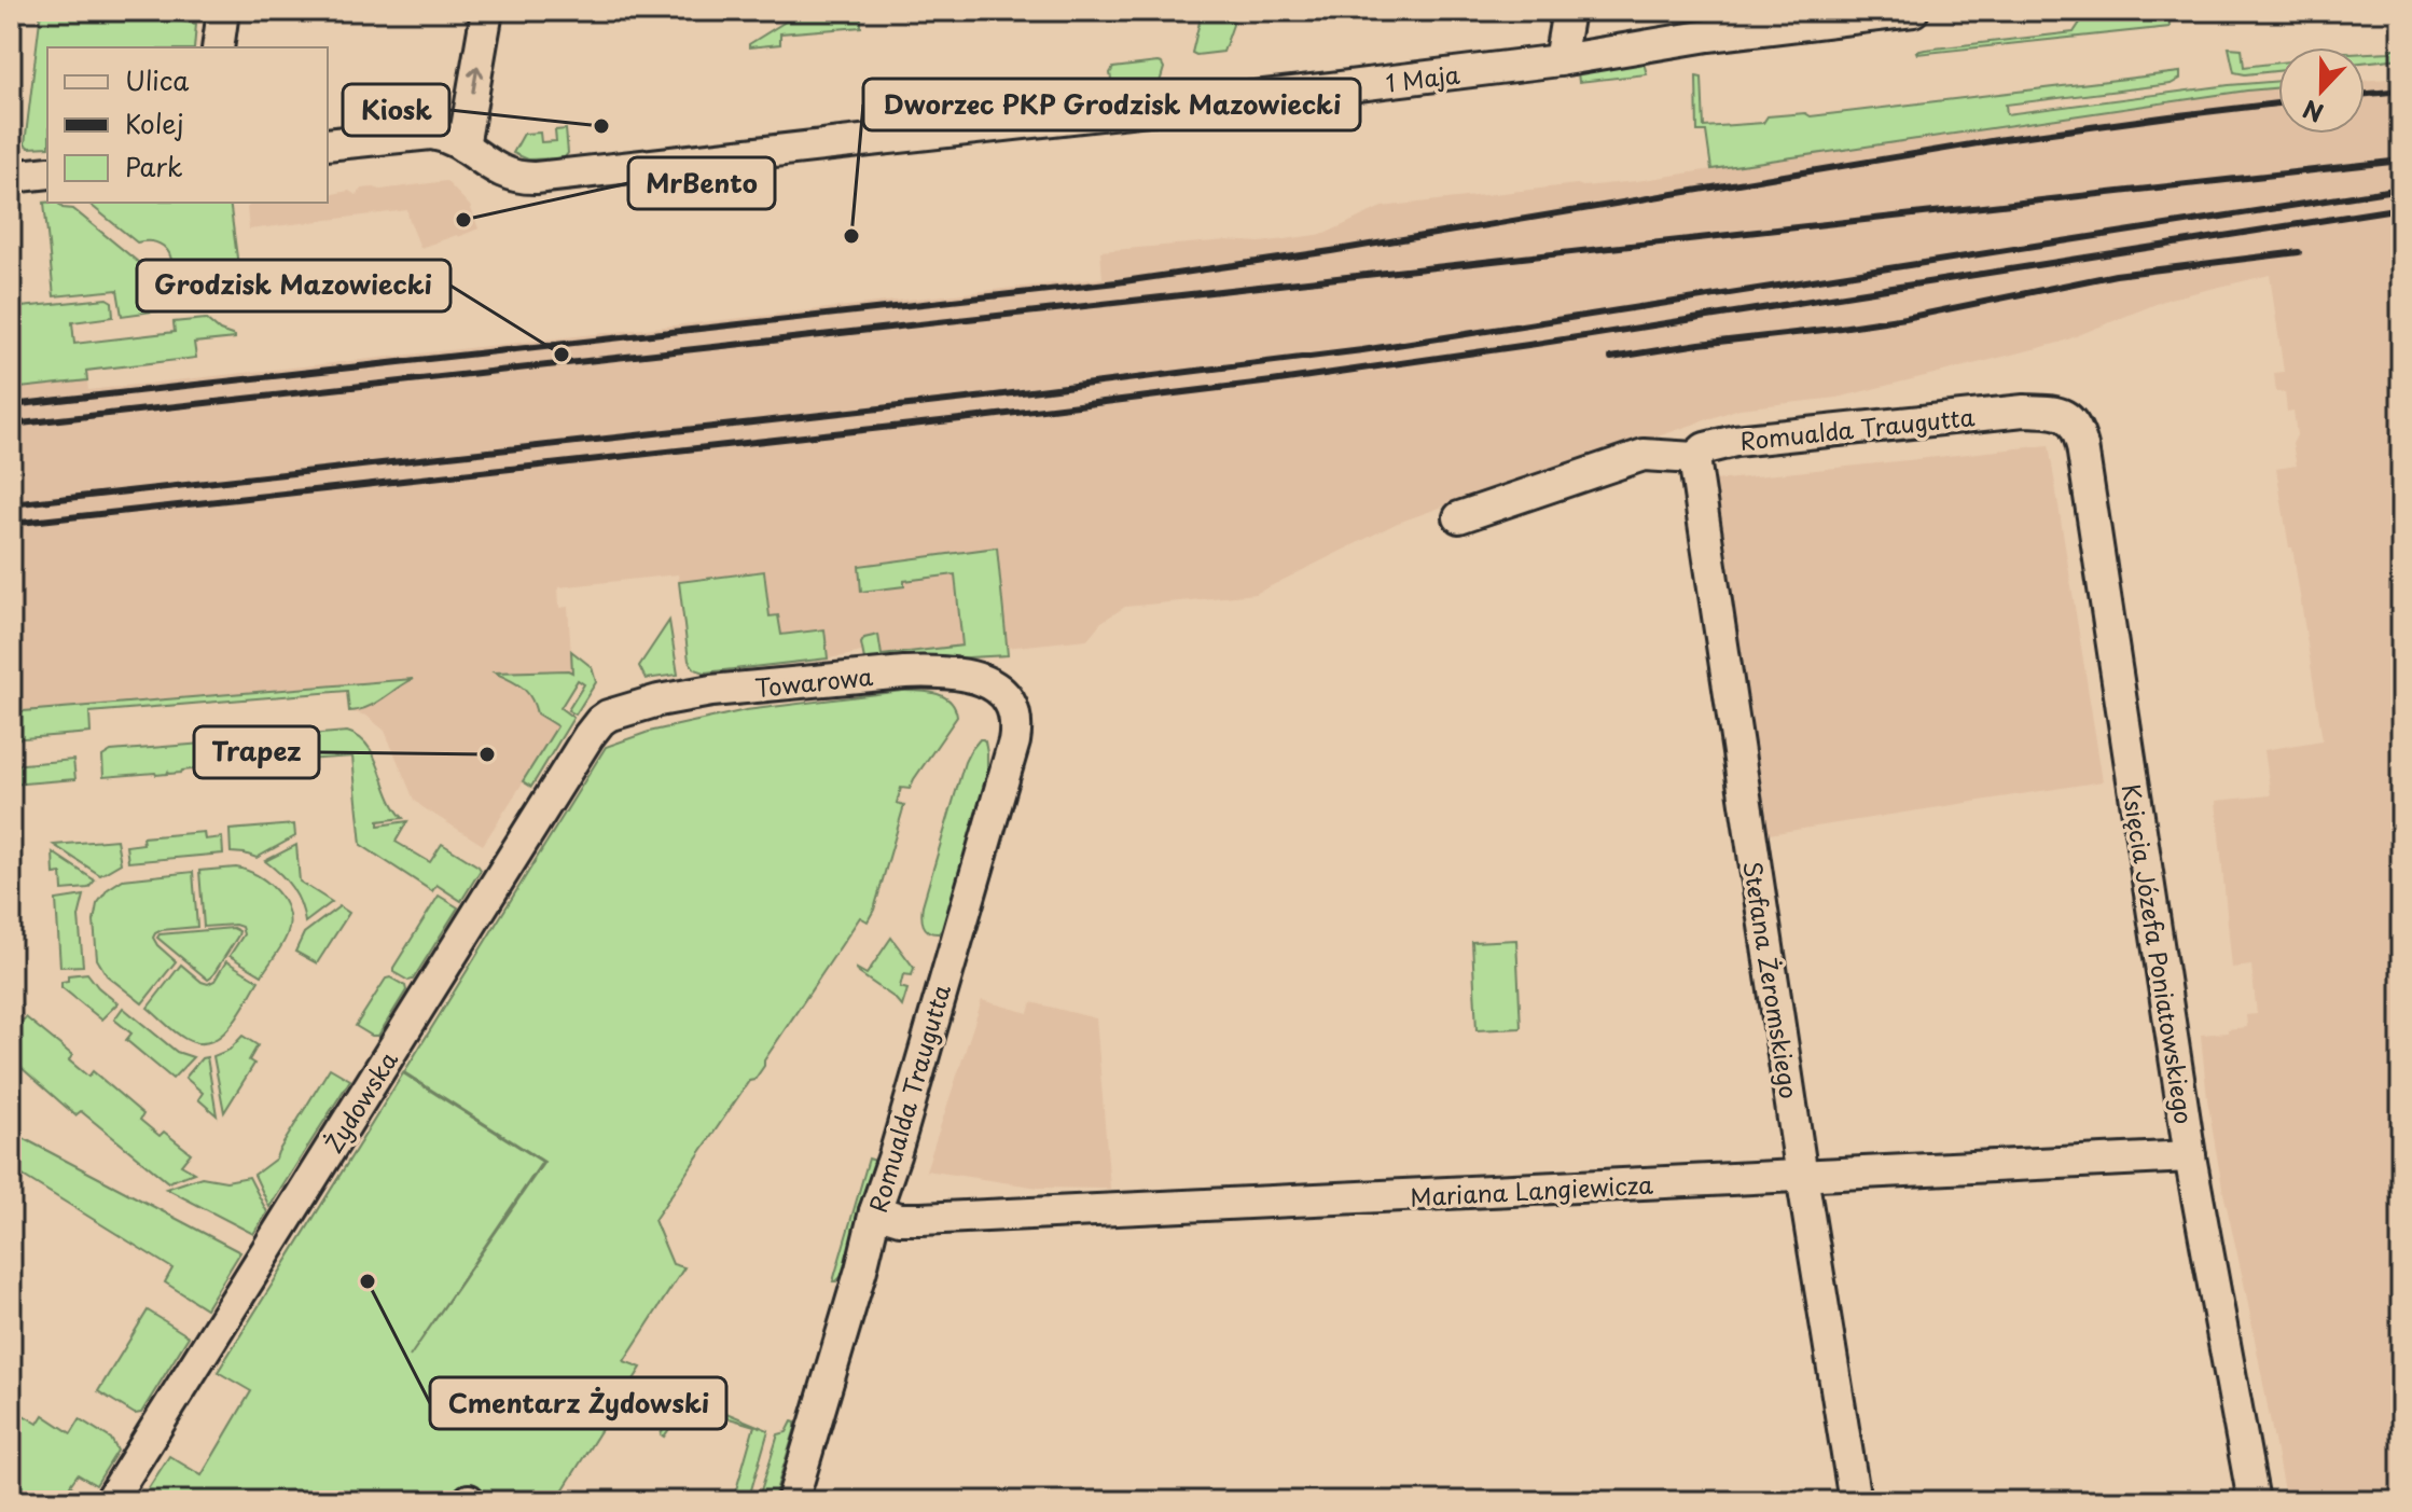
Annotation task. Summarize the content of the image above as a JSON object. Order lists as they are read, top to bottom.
{
  "streets": {
    "street": [
      "1 Maja",
      "Romualda Traugutta",
      "Towarowa",
      "Księcia Józefa Poniatowskiego",
      "Stefana Żeromskiego",
      "Żydowska",
      "Mariana Langiewicza"
    ]
  },
  "crossings": [
    ["Romualda Traugutta", "Towarowa"],
    ["Romualda Traugutta", "Księcia Józefa Poniatowskiego"],
    ["Romualda Traugutta", "Stefana Żeromskiego"],
    ["Romualda Traugutta", "Mariana Langiewicza"],
    ["Towarowa", "Żydowska"],
    ["Księcia Józefa Poniatowskiego", "Mariana Langiewicza"],
    ["Stefana Żeromskiego", "Mariana Langiewicza"]
  ],
  "places": [
    "Kiosk",
    "MrBento",
    "Dworzec PKP Grodzisk Mazowiecki",
    "Grodzisk Mazowiecki",
    "Trapez",
    "Cmentarz Żydowski"
  ],
  "legend": ["Ulica", "Kolej", "Park"],
  "north": "bottom"
}
